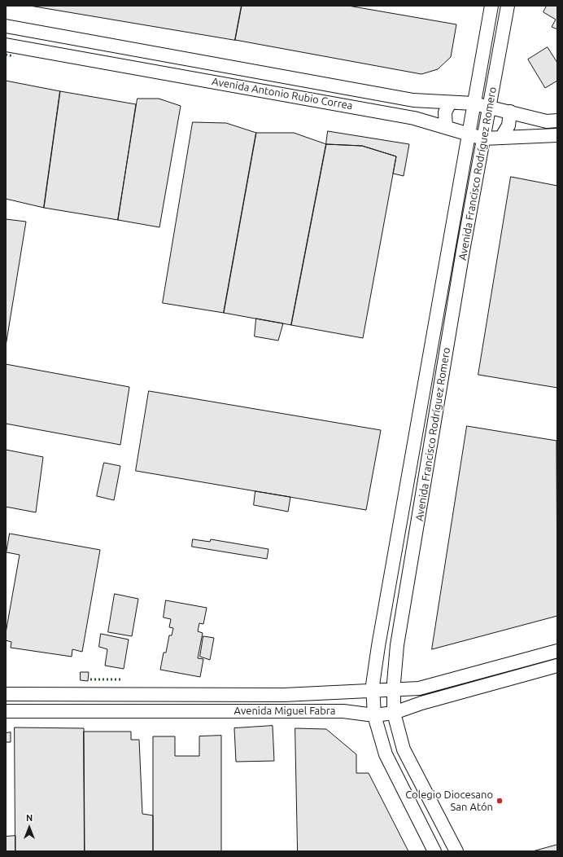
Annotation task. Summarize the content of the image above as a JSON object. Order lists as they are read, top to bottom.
{
  "streets": {
    "street": ["Avenida Antonio Rubio Correa", "Avenida Francisco Rodríguez Romero", "Avenida Miguel Fabra"]
  },
  "crossings": [
    ["Avenida Antonio Rubio Correa", "Avenida Francisco Rodríguez Romero"],
    ["Avenida Francisco Rodríguez Romero", "Avenida Miguel Fabra"]
  ],
  "places": ["Colegio Diocesano San Atón"],
  "north": "top"
}
